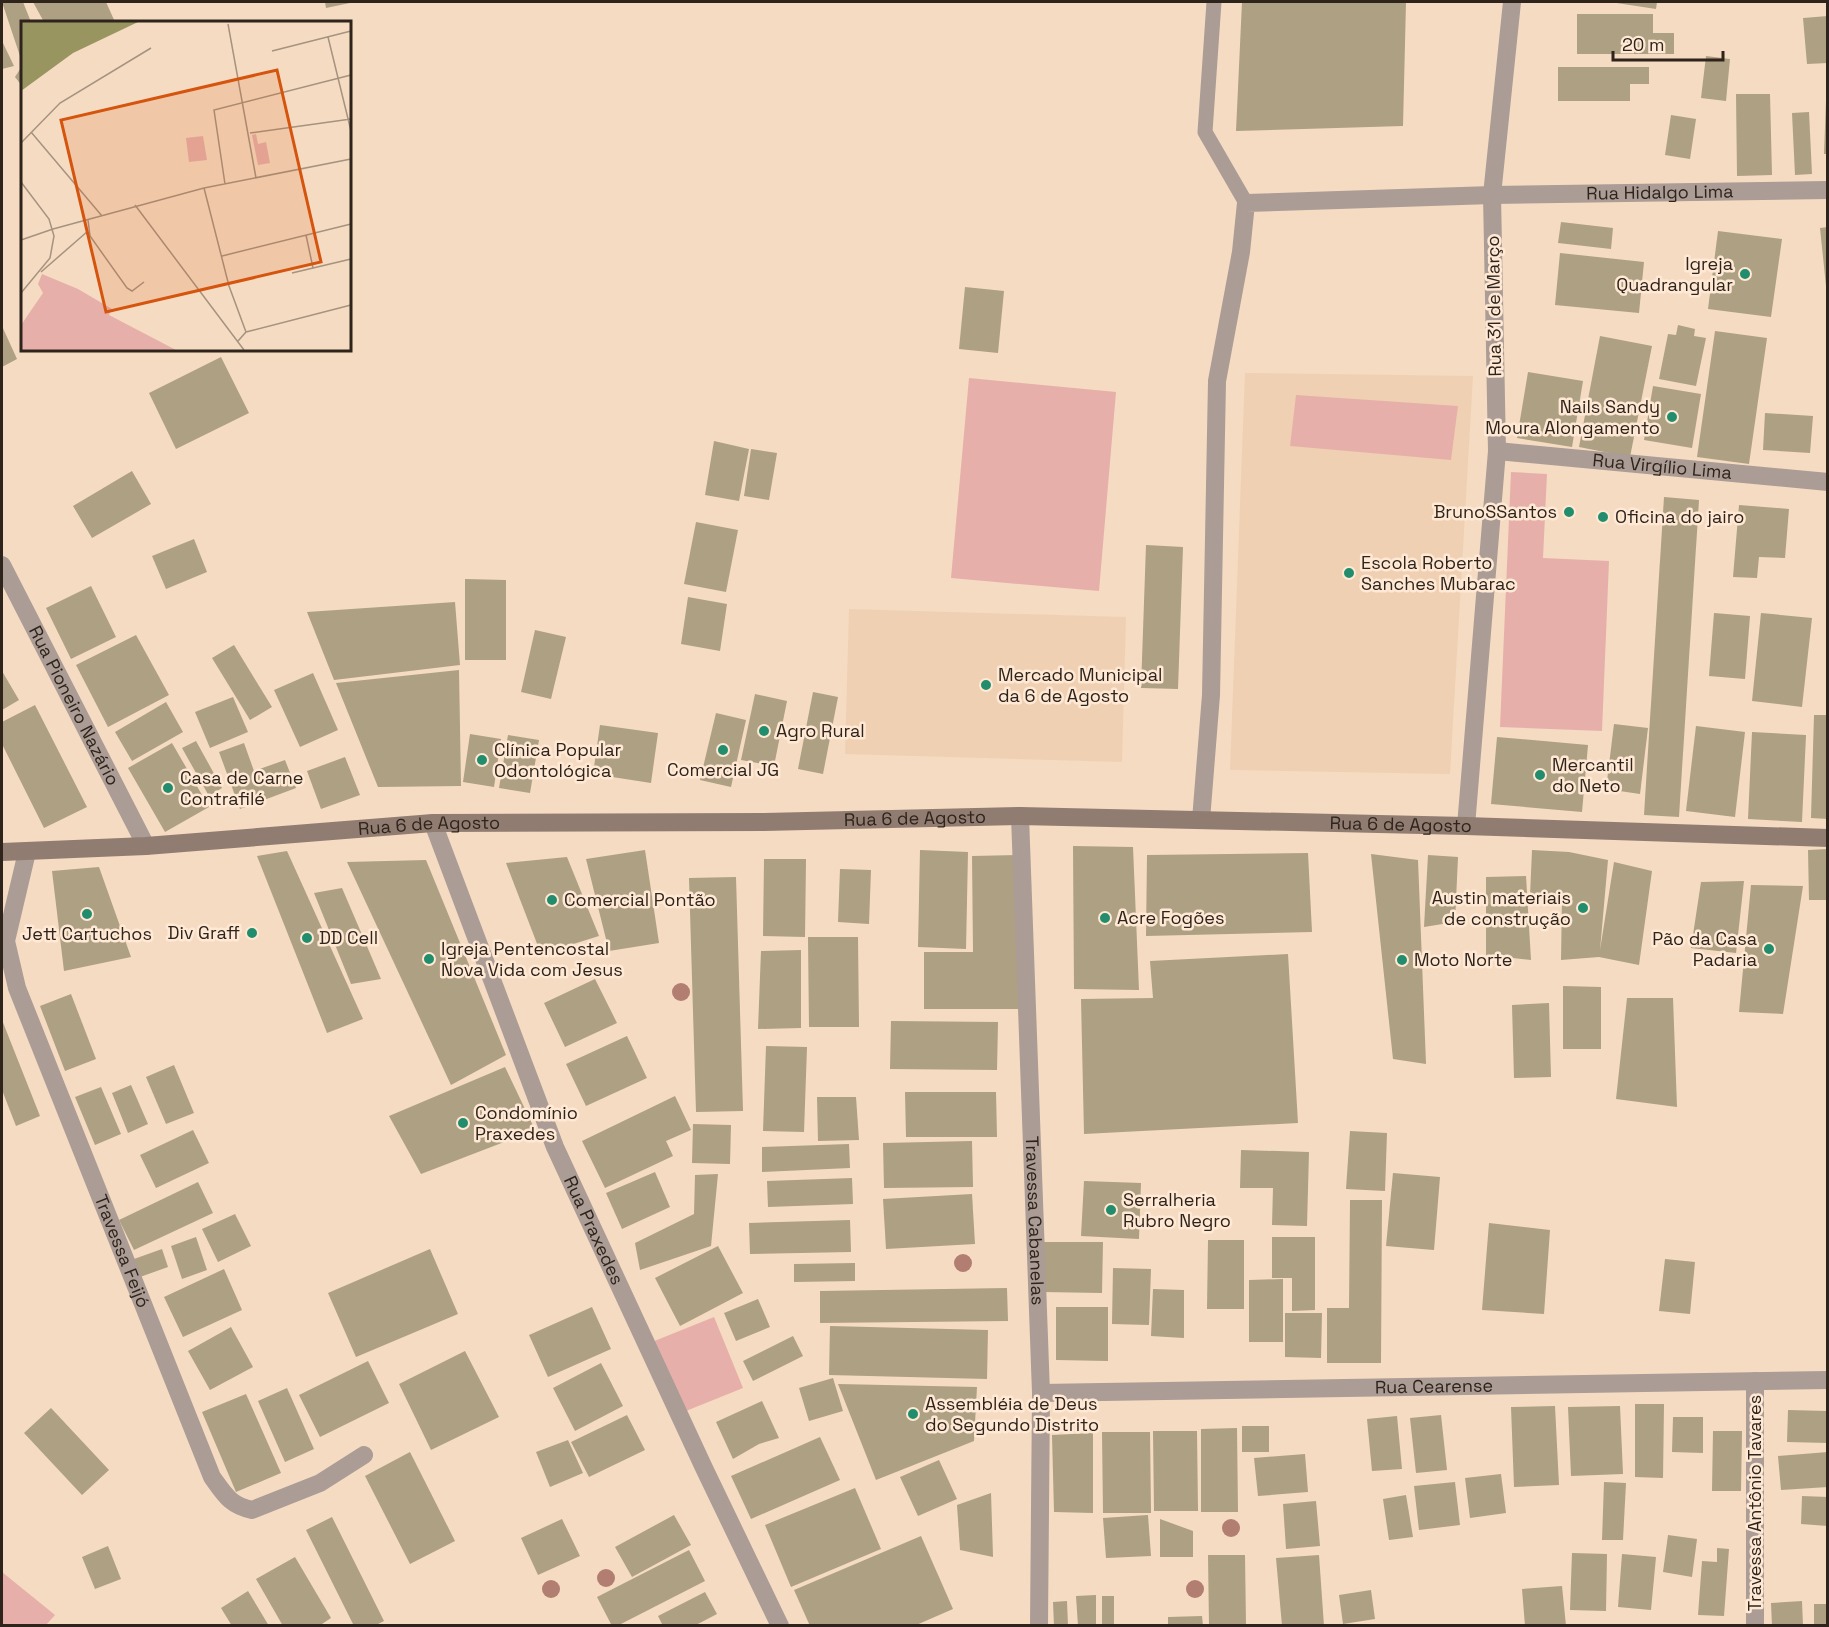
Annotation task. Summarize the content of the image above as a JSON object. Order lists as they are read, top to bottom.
{
  "streets": {
    "street": [
      "Rua Hidalgo Lima",
      "Rua 31 de Março",
      "Rua Virgílio Lima",
      "Rua Pioneiro Nazário",
      "Rua 6 de Agosto",
      "Travessa Cabanelas",
      "Rua Praxedes",
      "Travessa Feijó",
      "Rua Cearense",
      "Travessa Antônio Tavares"
    ]
  },
  "crossings": [
    ["Rua Hidalgo Lima", "Rua 31 de Março"],
    ["Rua 31 de Março", "Rua Virgílio Lima"],
    ["Rua 31 de Março", "Rua 6 de Agosto"],
    ["Rua Pioneiro Nazário", "Rua 6 de Agosto"],
    ["Rua 6 de Agosto", "Travessa Cabanelas"],
    ["Rua 6 de Agosto", "Rua Praxedes"],
    ["Rua 6 de Agosto", "Travessa Feijó"],
    ["Travessa Cabanelas", "Rua Cearense"],
    ["Rua Cearense", "Travessa Antônio Tavares"]
  ],
  "places": [
    "Igreja Quadrangular",
    "Nails Sandy Moura Alongamento",
    "BrunoSSantos",
    "Oficina do jairo",
    "Escola Roberto Sanches Mubarac",
    "Mercado Municipal da 6 de Agosto",
    "Agro Rural",
    "Comercial JG",
    "Clínica Popular Odontológica",
    "Mercantil do Neto",
    "Casa de Carne Contrafilé",
    "Comercial Pontão",
    "Austin materiais de construção",
    "Jett Cartuchos",
    "Acre Fogões",
    "Div Graff",
    "DD Cell",
    "Pão da Casa Padaria",
    "Igreja Pentencostal Nova Vida com Jesus",
    "Moto Norte",
    "Condomínio Praxedes",
    "Serralheria Rubro Negro",
    "Assembléia de Deus do Segundo Distrito"
  ],
  "scale_bar": "20 m"
}
